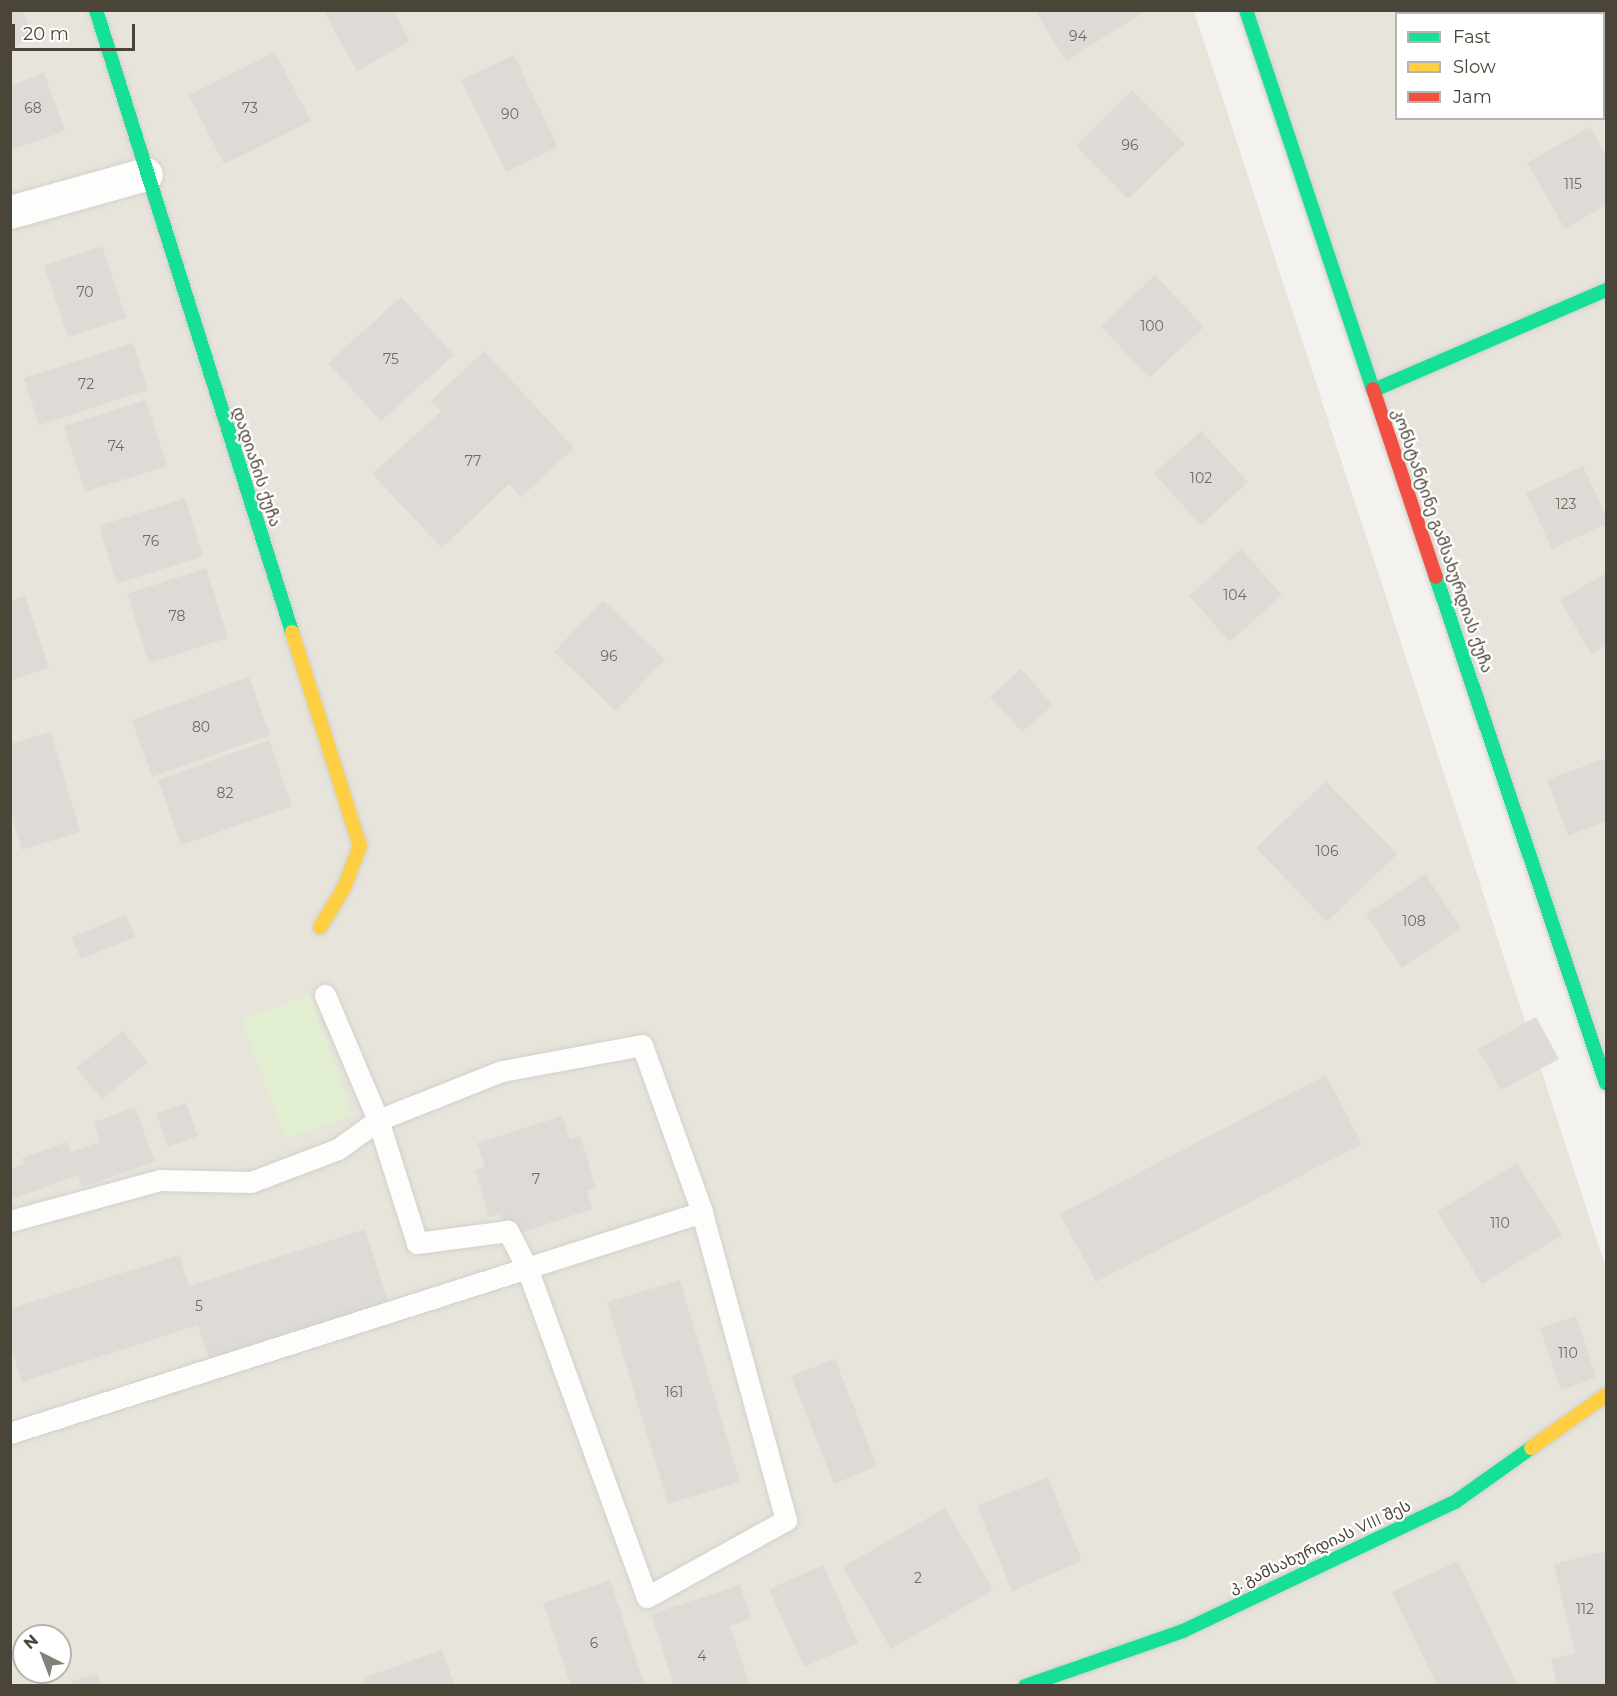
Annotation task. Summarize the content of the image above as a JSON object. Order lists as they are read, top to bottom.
{
  "streets": {
    "street": ["დადიანის ქუჩა", "კონსტანტინე გამსახურდიას ქუჩა", "კ. გამსახურდიას VIII შეს"]
  },
  "house_numbers": [
    "94",
    "68",
    "73",
    "90",
    "96",
    "115",
    "70",
    "100",
    "75",
    "72",
    "74",
    "77",
    "102",
    "123",
    "76",
    "104",
    "78",
    "96",
    "80",
    "82",
    "106",
    "108",
    "7",
    "110",
    "5",
    "110",
    "161",
    "2",
    "112",
    "6",
    "4"
  ],
  "legend": ["Fast", "Slow", "Jam"],
  "scale_bar": "20 m",
  "north": "top left"
}
